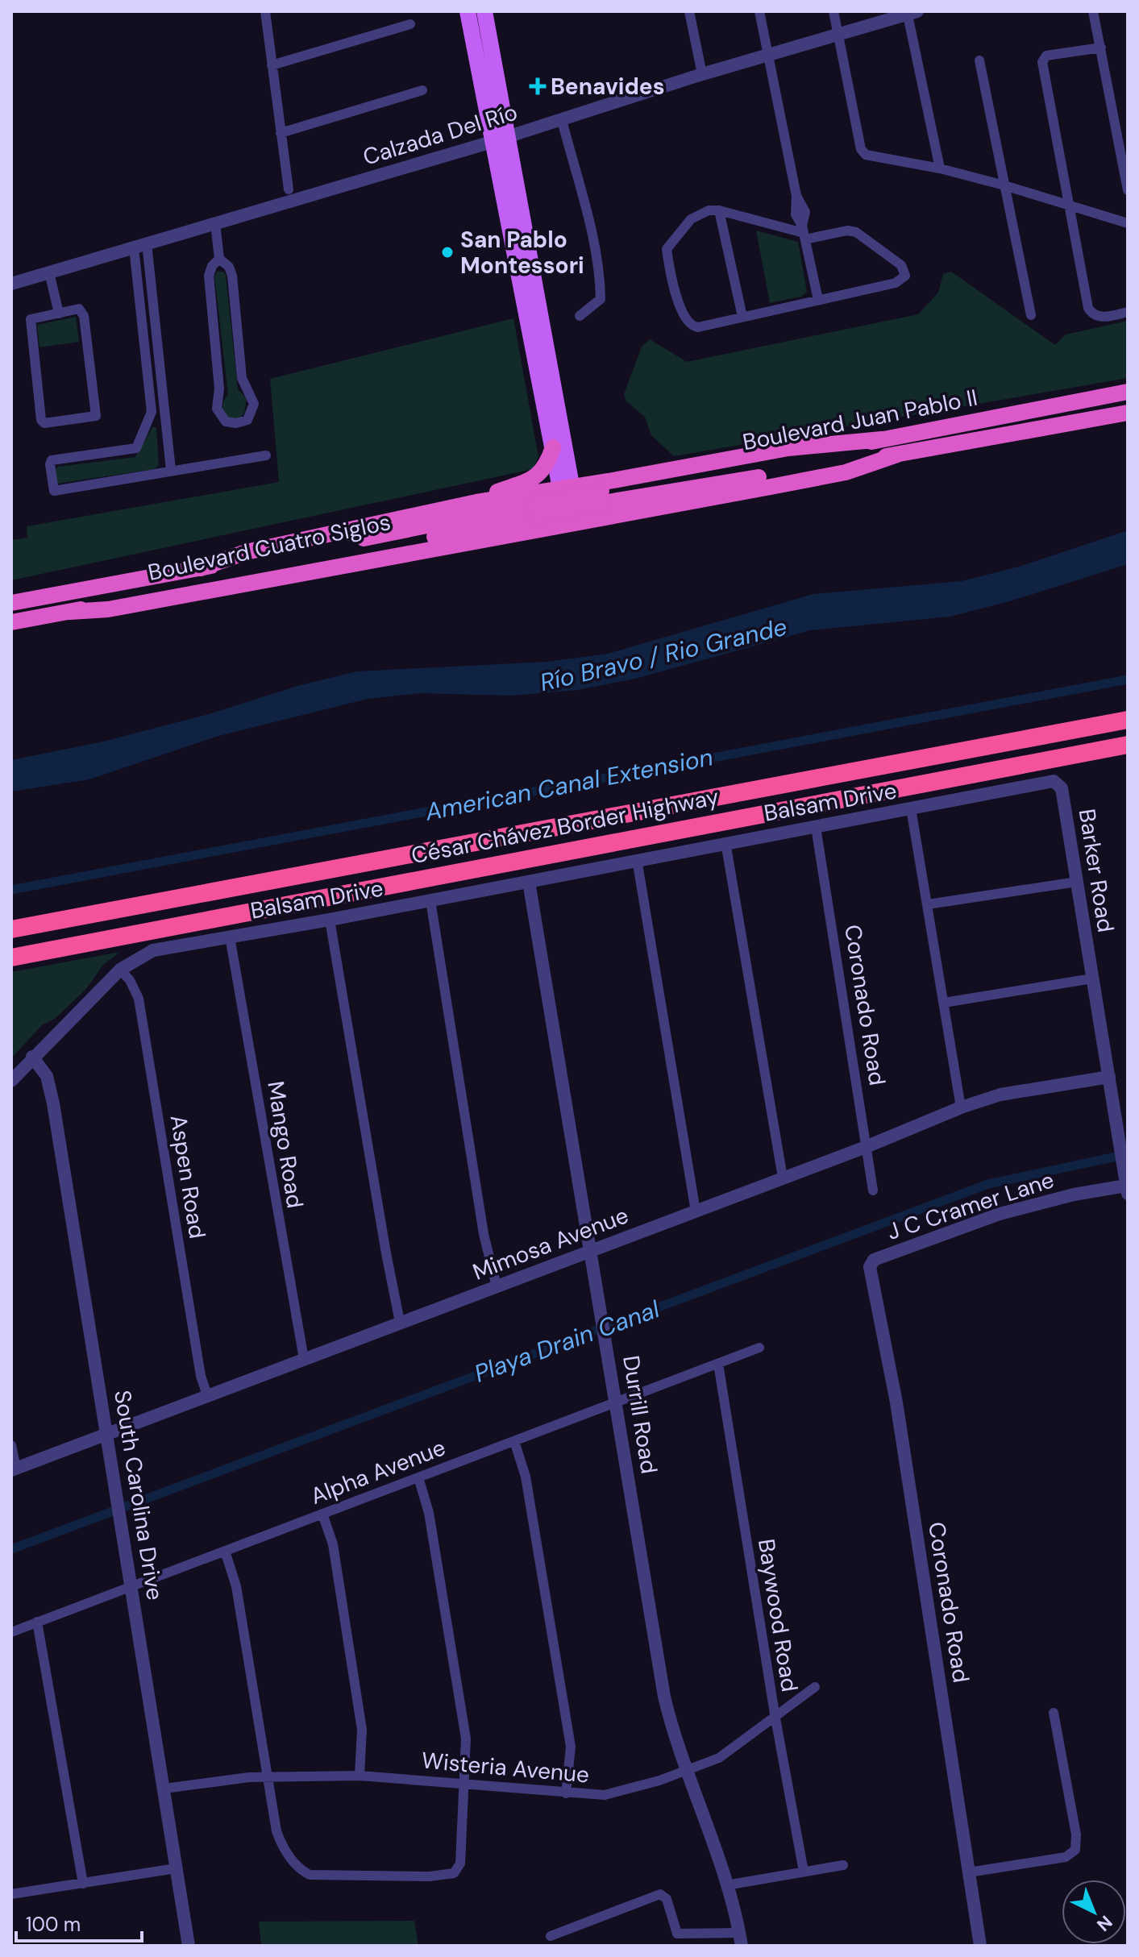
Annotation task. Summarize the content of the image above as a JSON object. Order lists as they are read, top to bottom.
{
  "streets": {
    "highway": ["Boulevard Juan Pablo II", "Boulevard Cuatro Siglos", "César Chávez Border Highway"],
    "street": [
      "Calzada Del Río",
      "Balsam Drive",
      "Barker Road",
      "Coronado Road",
      "Mango Road",
      "Aspen Road",
      "J C Cramer Lane",
      "Mimosa Avenue",
      "Durrill Road",
      "Alpha Avenue",
      "South Carolina Drive",
      "Baywood Road",
      "Wisteria Avenue"
    ]
  },
  "crossings": [
    ["Balsam Drive", "Barker Road"],
    ["Balsam Drive", "Coronado Road"],
    ["Balsam Drive", "Mango Road"],
    ["Balsam Drive", "Aspen Road"],
    ["Balsam Drive", "Durrill Road"],
    ["Balsam Drive", "South Carolina Drive"],
    ["Barker Road", "J C Cramer Lane"],
    ["Barker Road", "Mimosa Avenue"],
    ["Coronado Road", "J C Cramer Lane"],
    ["Coronado Road", "Mimosa Avenue"],
    ["Mango Road", "Mimosa Avenue"],
    ["Aspen Road", "Mimosa Avenue"],
    ["Mimosa Avenue", "Durrill Road"],
    ["Mimosa Avenue", "South Carolina Drive"],
    ["Durrill Road", "Alpha Avenue"],
    ["Durrill Road", "Wisteria Avenue"],
    ["Alpha Avenue", "South Carolina Drive"],
    ["Alpha Avenue", "Baywood Road"],
    ["South Carolina Drive", "Wisteria Avenue"],
    ["Baywood Road", "Wisteria Avenue"]
  ],
  "water": ["Río Bravo / Rio Grande", "American Canal Extension", "Playa Drain Canal"],
  "places": {
    "health": ["Benavides"],
    "other": ["San Pablo Montessori"]
  },
  "scale_bar": "100 m",
  "north": "bottom right"
}
